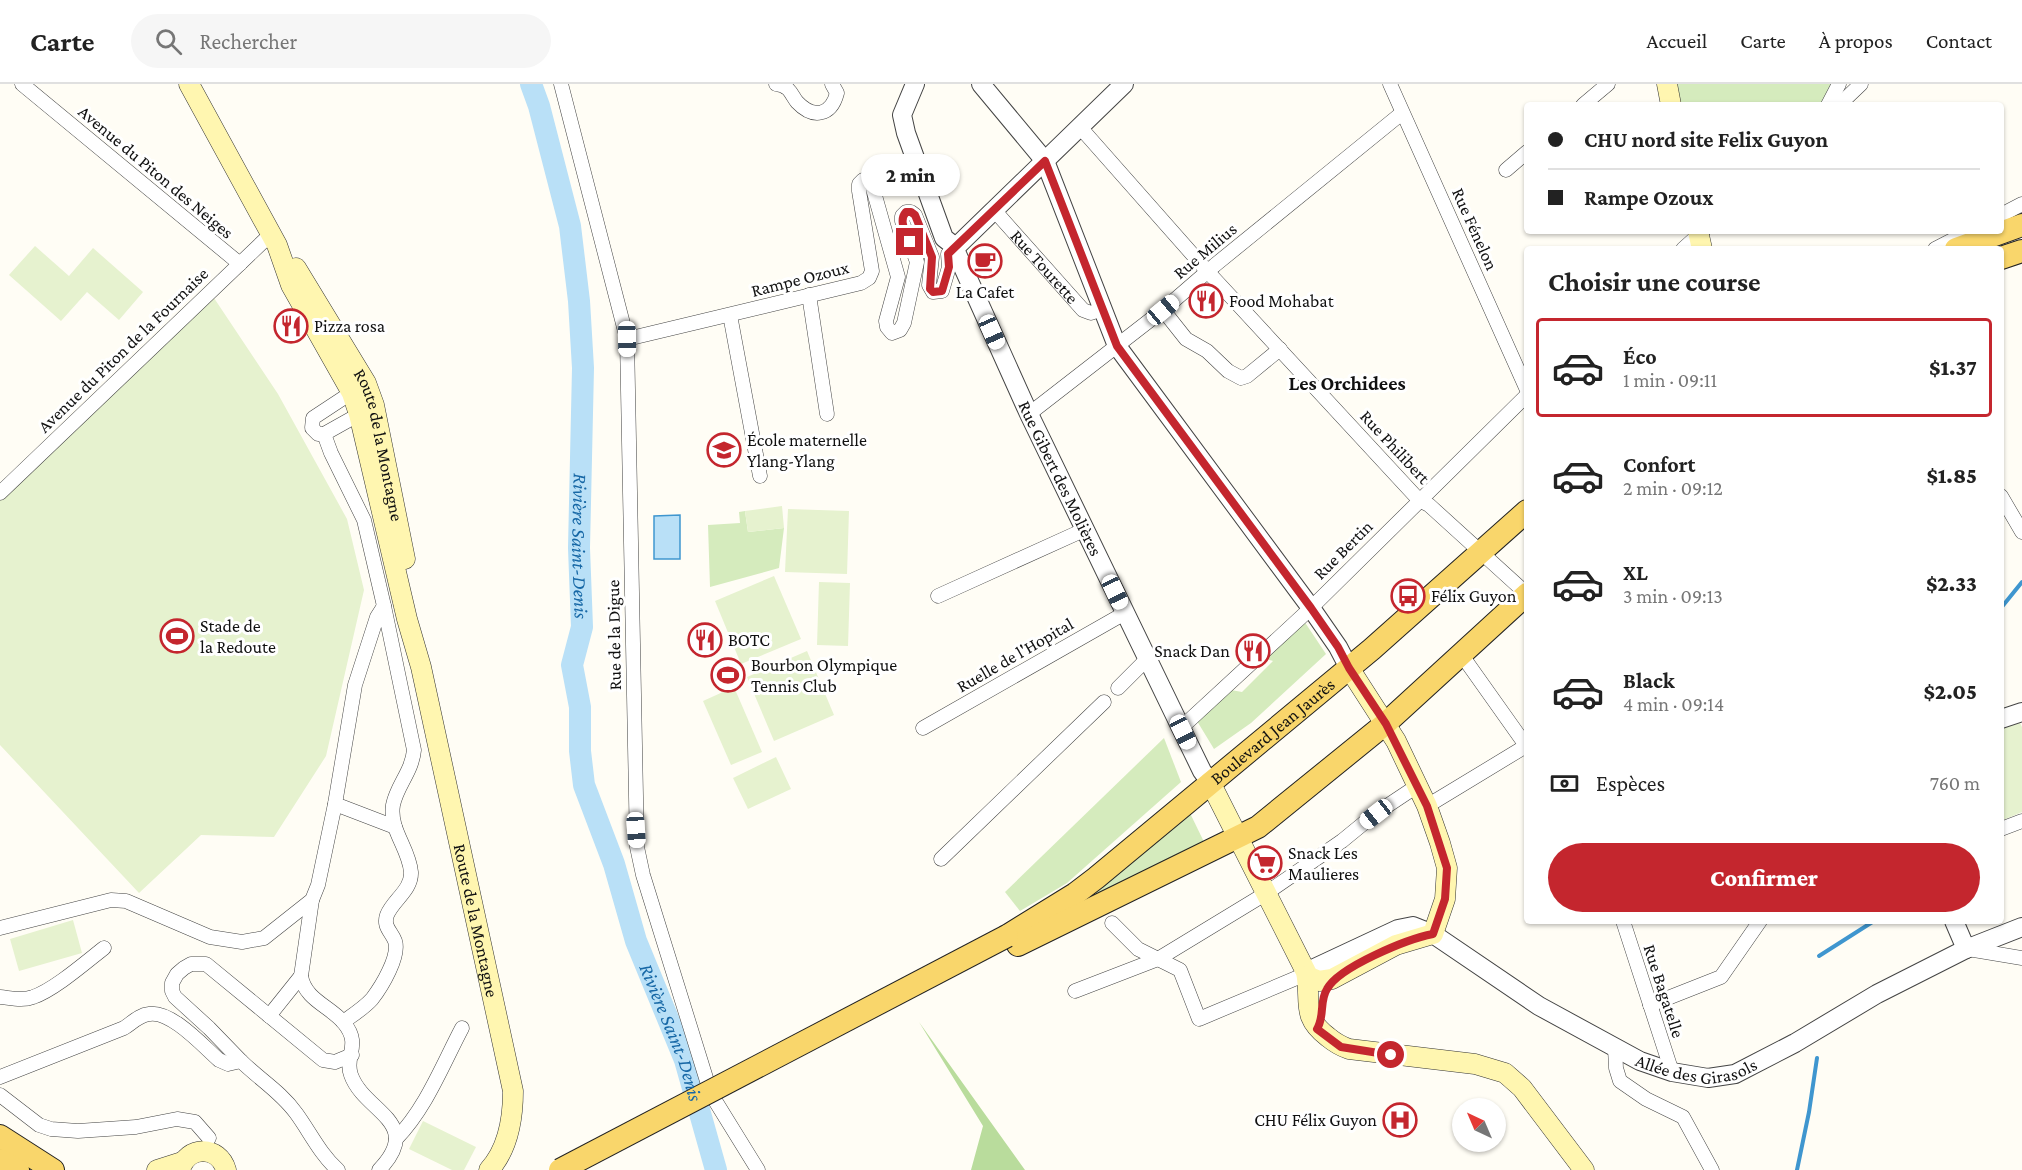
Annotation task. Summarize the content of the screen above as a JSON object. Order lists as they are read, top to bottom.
{
  "streets": {
    "main road": [
      "Rue Tourette",
      "Route de la Montagne",
      "Rue Gibert des Molières",
      "Boulevard Jean Jaurès"
    ],
    "street": [
      "Avenue du Piton des Neiges",
      "Rue Fénelon",
      "Rue Milius",
      "Rampe Ozoux",
      "Avenue du Piton de la Fournaise",
      "Rue Philibert",
      "Rue Bertin",
      "Rue de la Digue",
      "Ruelle de l'Hopital",
      "Rue Bagatelle",
      "Allée des Girasols"
    ]
  },
  "crossings": [
    ["Avenue du Piton des Neiges", "Avenue du Piton de la Fournaise"],
    ["Rue Fénelon", "Rue Milius"],
    ["Rue Milius", "Rue Tourette"],
    ["Rue Milius", "Rue Philibert"],
    ["Rue Milius", "Rue Gibert des Molières"],
    ["Rue Tourette", "Rue Bertin"],
    ["Rue Tourette", "Boulevard Jean Jaurès"],
    ["Rue Tourette", "Allée des Girasols"],
    ["Rampe Ozoux", "Rue Gibert des Molières"],
    ["Rampe Ozoux", "Rue de la Digue"],
    ["Avenue du Piton de la Fournaise", "Route de la Montagne"],
    ["Rue Philibert", "Rue Bertin"],
    ["Rue Philibert", "Boulevard Jean Jaurès"],
    ["Rue Gibert des Molières", "Rue Bertin"],
    ["Rue Gibert des Molières", "Ruelle de l'Hopital"],
    ["Rue Gibert des Molières", "Boulevard Jean Jaurès"],
    ["Rue Bagatelle", "Allée des Girasols"]
  ],
  "districts": ["Les Orchidees"],
  "water": ["Rivière Saint-Denis"],
  "places": {
    "cafe": ["La Cafet"],
    "restaurant": [
      "Food Mohabat",
      "Pizza rosa",
      "BOTC",
      "Snack Dan"
    ],
    "school or university": ["École maternelle Ylang-Ylang"],
    "bus stop": ["Félix Guyon"],
    "sports": ["Stade de la Redoute", "Bourbon Olympique Tennis Club"],
    "supermarket": ["Snack Les Maulieres"],
    "hospital": ["CHU Félix Guyon"]
  },
  "north": "top left",
  "page": {
    "header": "Carte",
    "search": "Rechercher",
    "nav": [
      "Accueil",
      "Carte",
      "À propos",
      "Contact"
    ],
    "banner": ["CHU nord site Felix Guyon", "Rampe Ozoux"],
    "bubble": "2 min",
    "heading": "Choisir une course",
    "list": [
      {
        "name": "Éco",
        "note": "1 min · 09:11",
        "value": "$1.37"
      },
      {
        "name": "Confort",
        "note": "2 min · 09:12",
        "value": "$1.85"
      },
      {
        "name": "XL",
        "note": "3 min · 09:13",
        "value": "$2.33"
      },
      {
        "name": "Black",
        "note": "4 min · 09:14",
        "value": "$2.05"
      }
    ],
    "pay": ["Espèces", "760 m"],
    "buttons": "Confirmer"
  }
}
